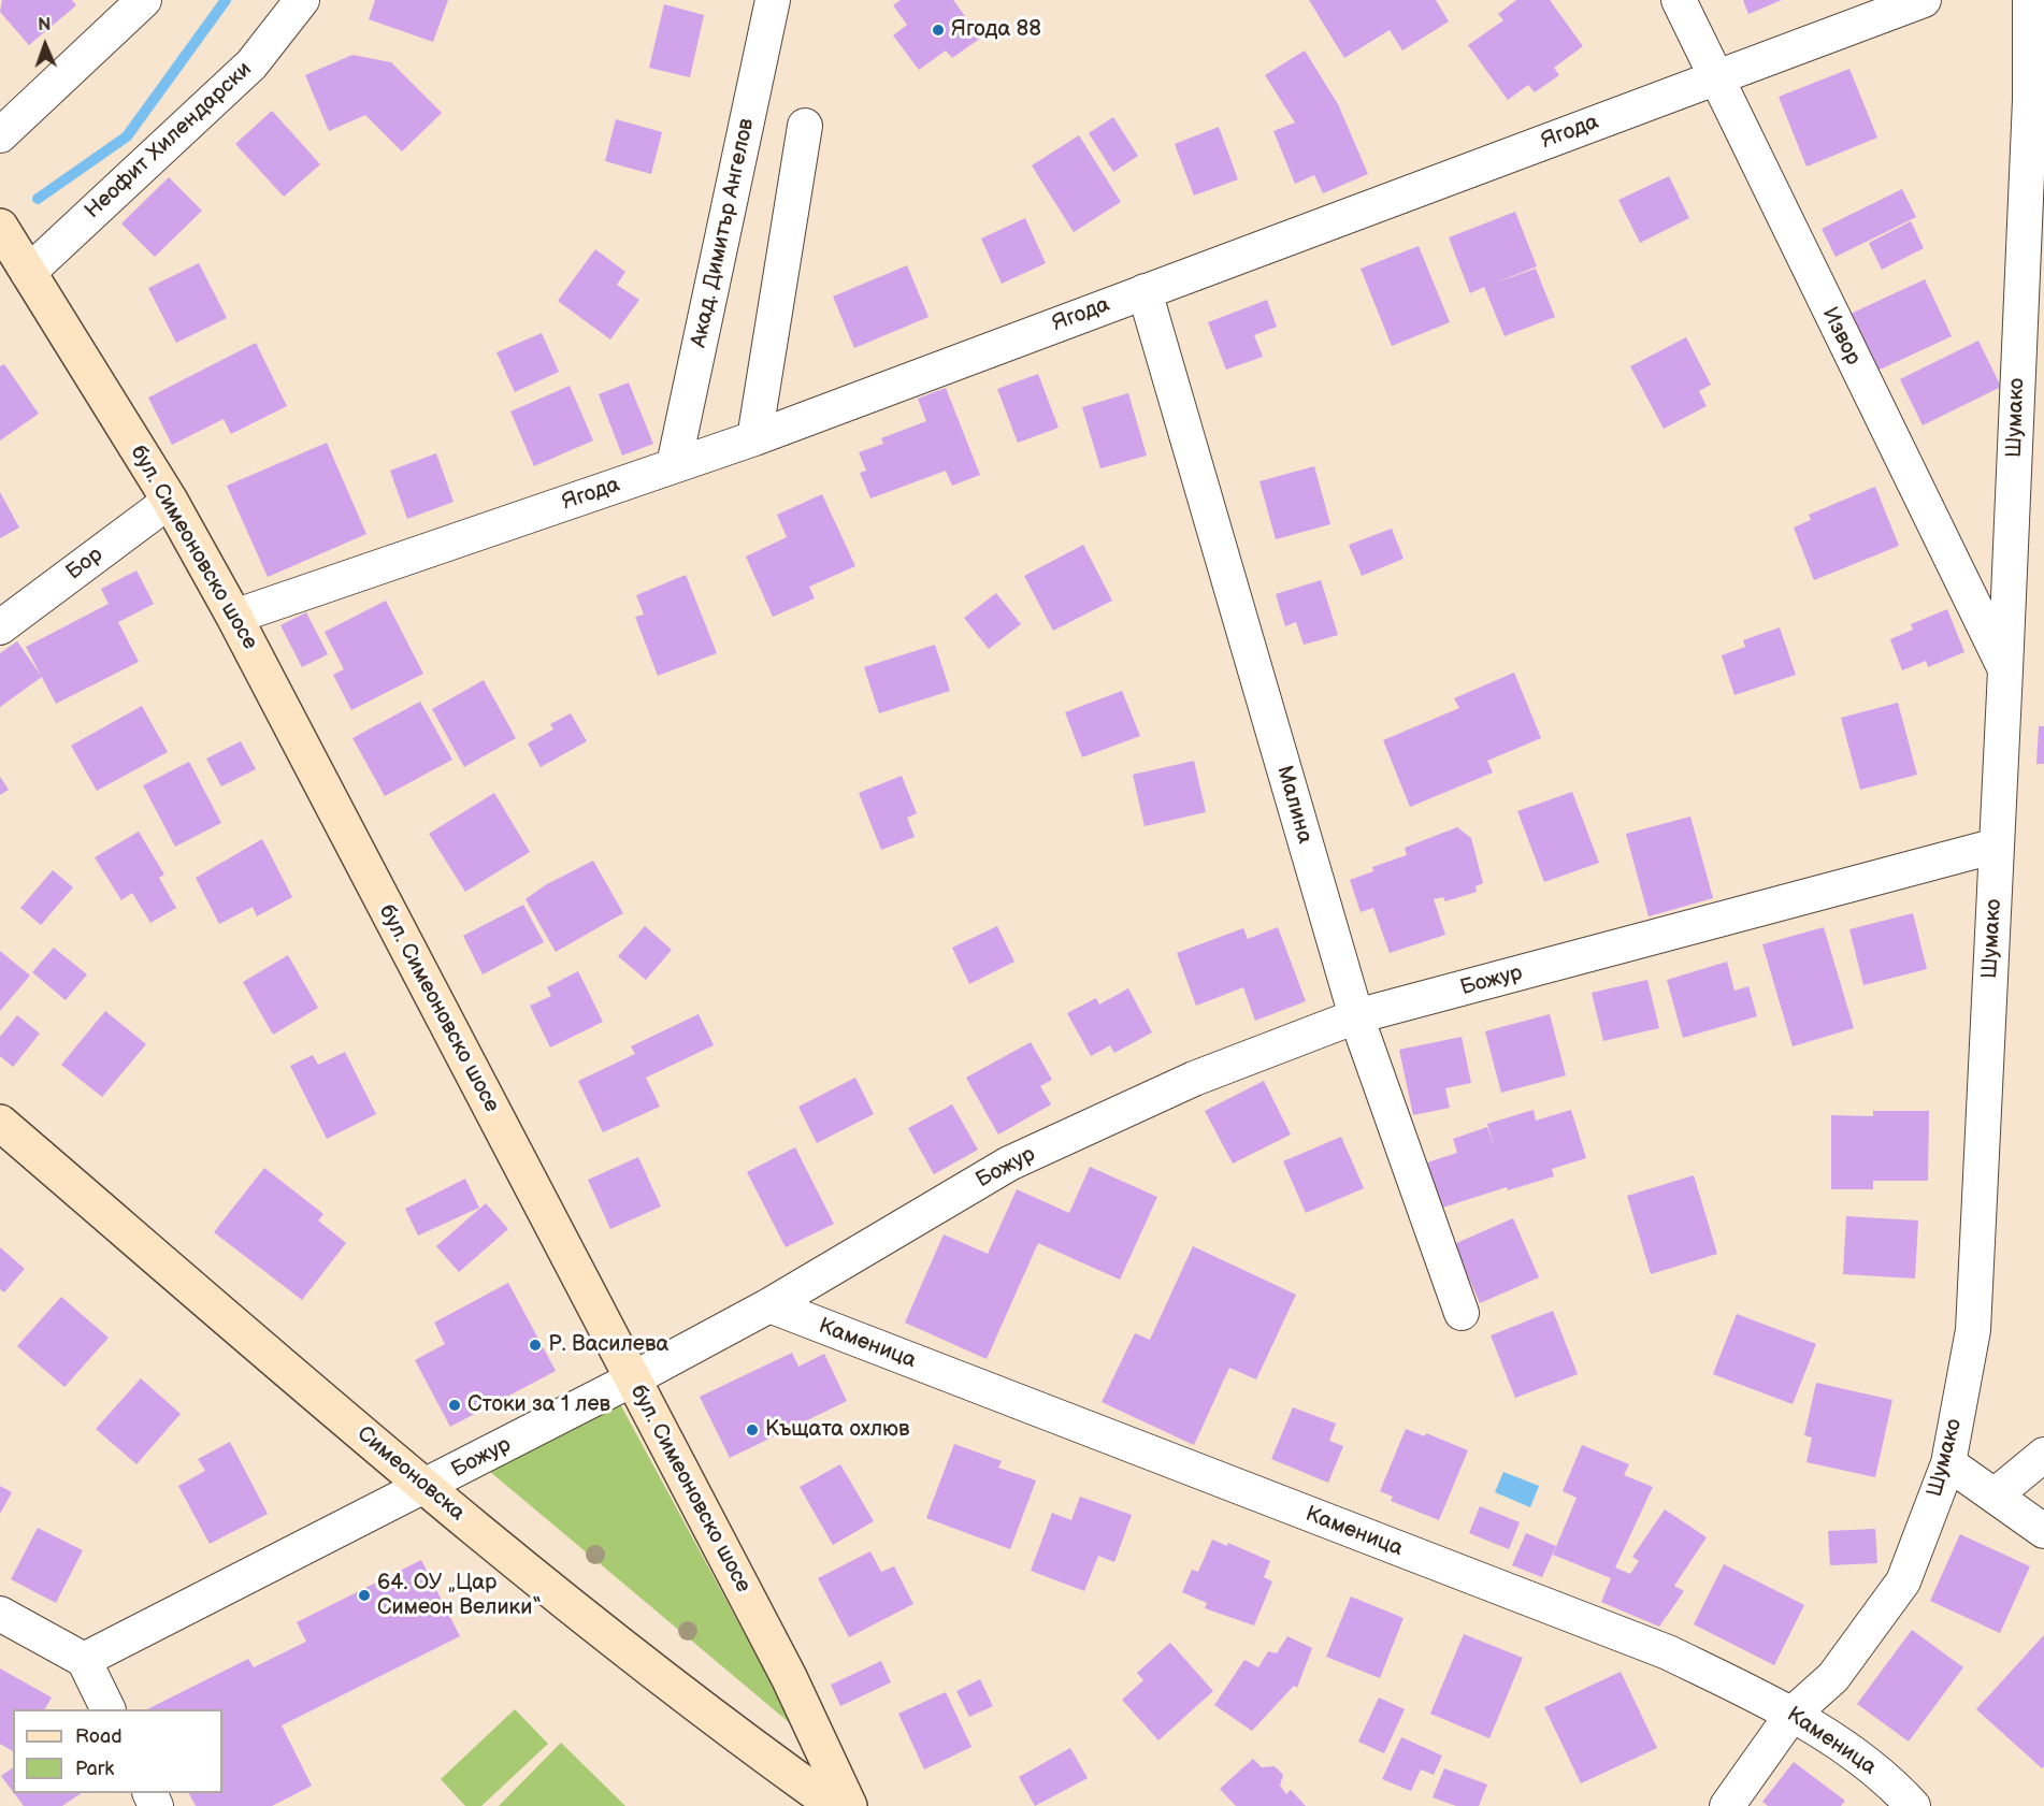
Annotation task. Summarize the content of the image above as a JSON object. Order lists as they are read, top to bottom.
{
  "streets": {
    "street": [
      "Ягода",
      "Неофит Хилендарски",
      "Акад. Димитър Ангелов",
      "Извор",
      "Шумако",
      "бул. Симеоновско шосе",
      "Бор",
      "Малина",
      "Божур",
      "Каменица",
      "Симеоновска"
    ]
  },
  "crossings": [
    ["Ягода", "Акад. Димитър Ангелов"],
    ["Ягода", "Извор"],
    ["Ягода", "бул. Симеоновско шосе"],
    ["Ягода", "Малина"],
    ["Неофит Хилендарски", "бул. Симеоновско шосе"],
    ["Извор", "Шумако"],
    ["Шумако", "Божур"],
    ["Шумако", "Каменица"],
    ["бул. Симеоновско шосе", "Бор"],
    ["бул. Симеоновско шосе", "Божур"],
    ["Малина", "Божур"],
    ["Божур", "Каменица"],
    ["Божур", "Симеоновска"]
  ],
  "places": [
    "Ягода 88",
    "Р. Василева",
    "Стоки за 1 лев",
    "Къщата охлюв",
    "64. ОУ „Цар Симеон Велики“"
  ],
  "legend": ["Road", "Park"],
  "north": "top"
}
